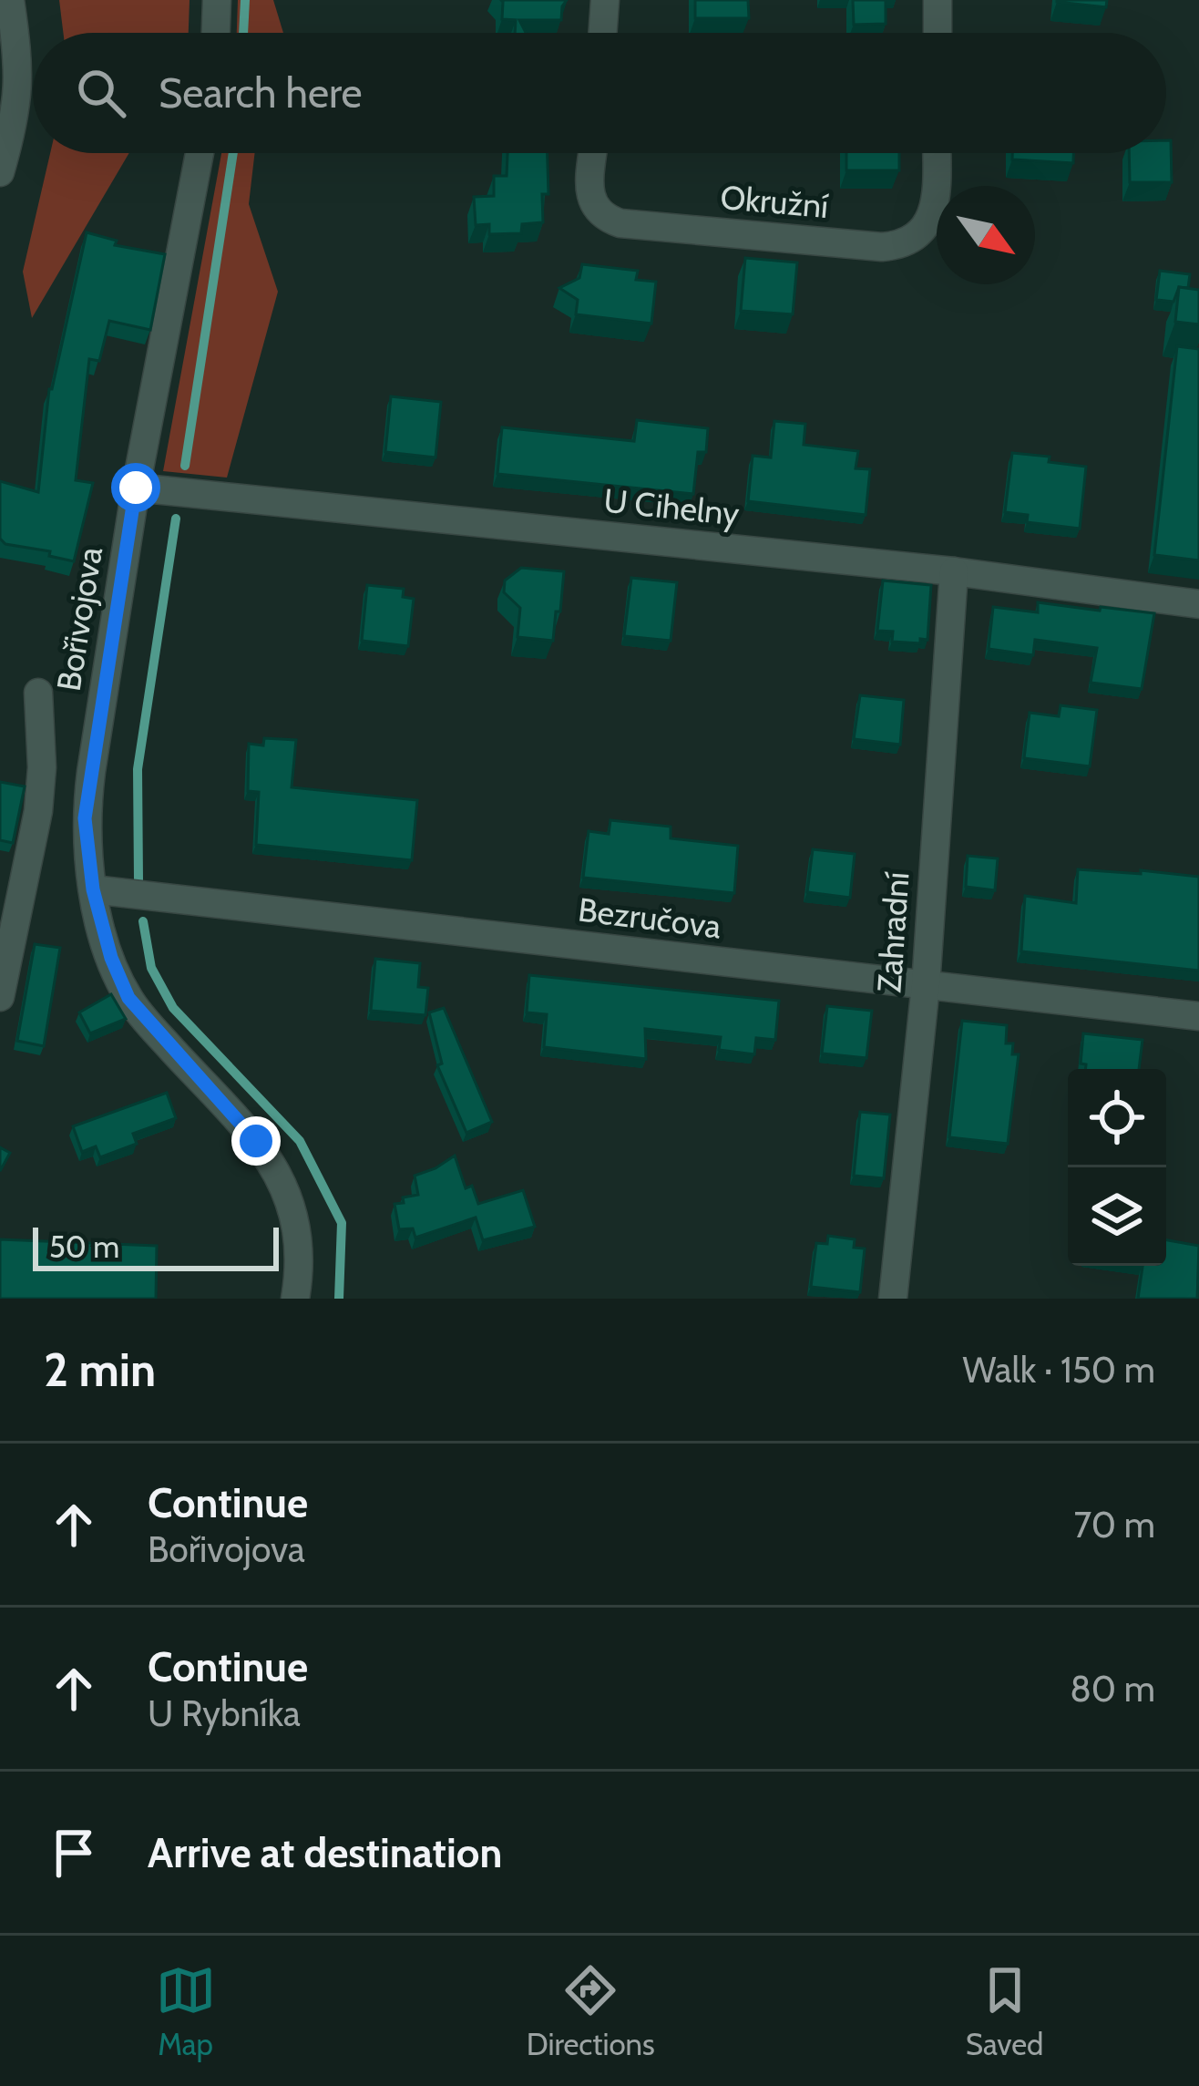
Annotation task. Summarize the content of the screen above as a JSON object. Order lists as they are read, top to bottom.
{
  "streets": {
    "street": [
      "Okružní",
      "U Cihelny",
      "Bořivojova",
      "Bezručova",
      "Zahradní"
    ]
  },
  "crossings": [
    ["U Cihelny", "Bořivojova"],
    ["U Cihelny", "Zahradní"],
    ["Bořivojova", "Bezručova"],
    ["Bezručova", "Zahradní"]
  ],
  "scale_bar": "50 m",
  "north": "bottom right",
  "page": {
    "search": "Search here",
    "scale": "50 m",
    "heading": ["2 min", "Walk · 150 m"],
    "list": [
      ["Continue", "Bořivojova", "70 m"],
      ["Continue", "U Rybníka", "80 m"],
      "Arrive at destination"
    ],
    "nav": ["Map", "Directions", "Saved"]
  }
}
